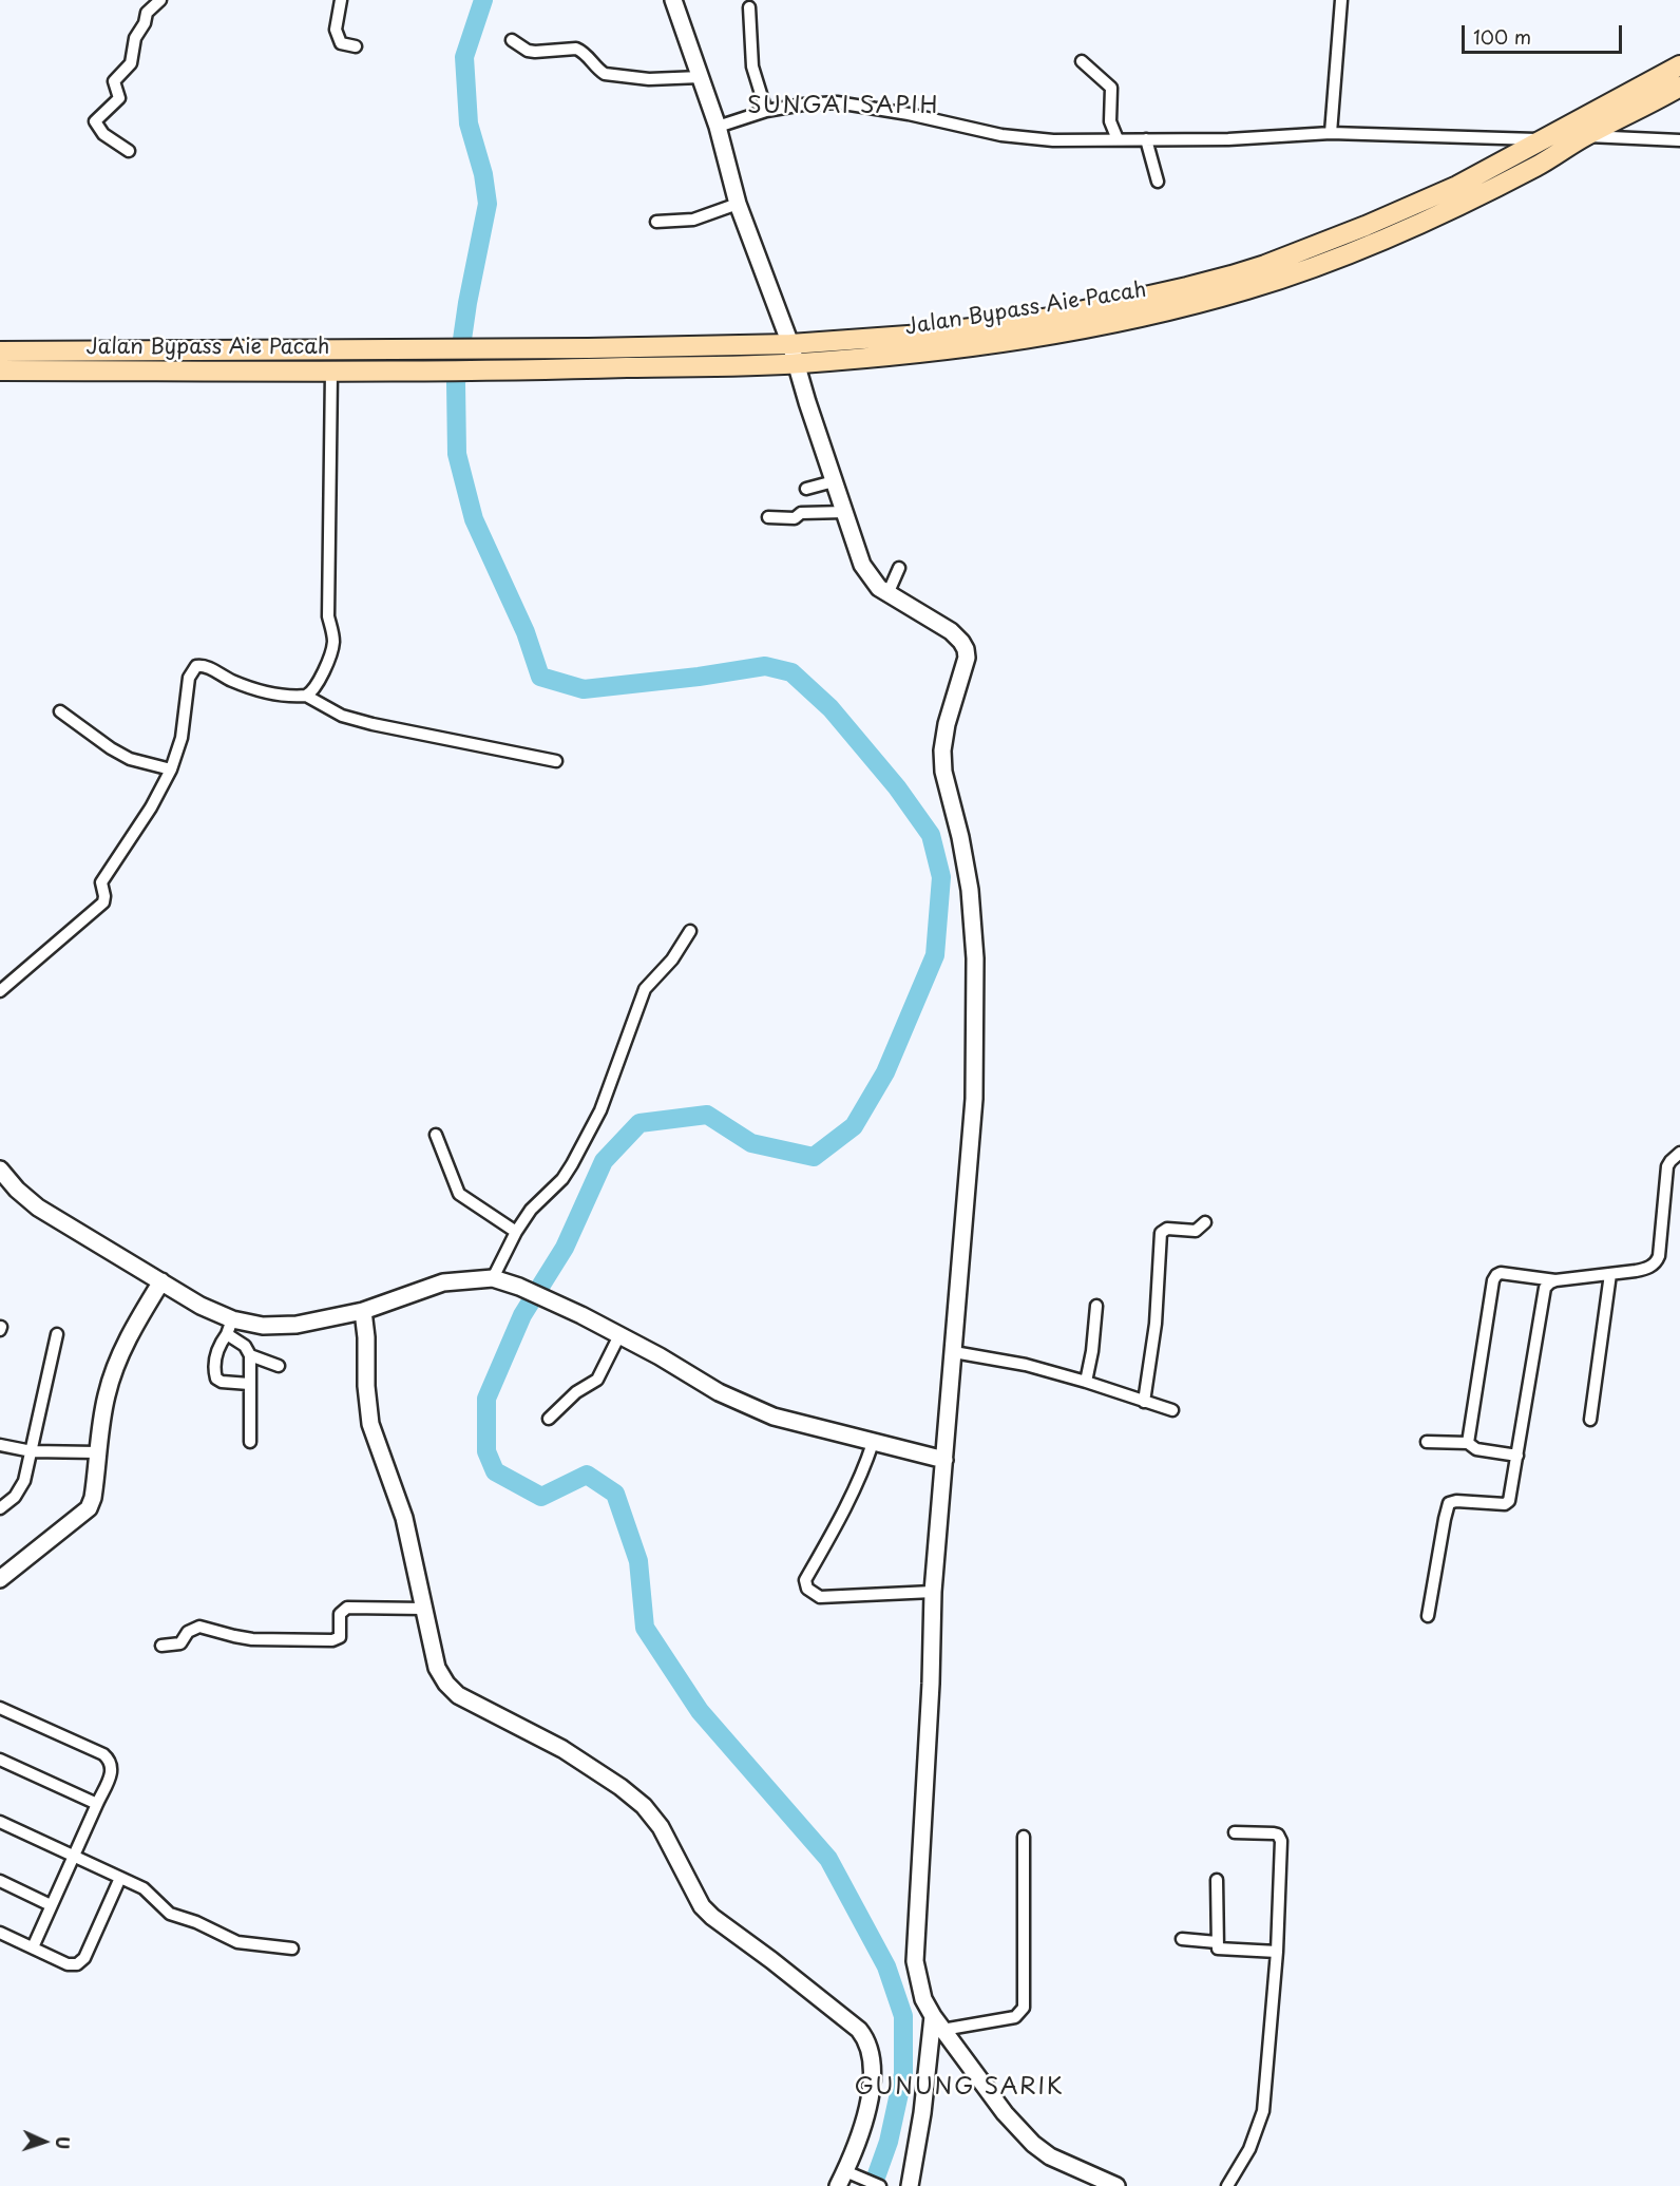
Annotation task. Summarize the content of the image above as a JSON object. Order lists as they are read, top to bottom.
{
  "streets": {
    "highway": ["Jalan Bypass Aie Pacah"]
  },
  "districts": ["SUNGAI SAPIH", "GUNUNG SARIK"],
  "scale_bar": "100 m",
  "north": "right"
}
